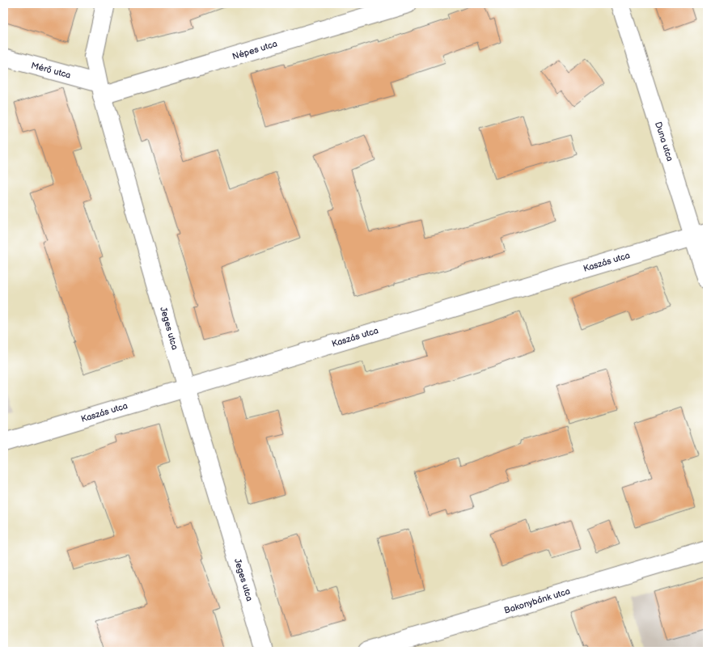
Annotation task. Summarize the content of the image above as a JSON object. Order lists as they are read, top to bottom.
{
  "streets": {
    "street": [
      "Népes utca",
      "Mérő utca",
      "Duna utca",
      "Kaszás utca",
      "Jeges utca",
      "Bakonybánk utca"
    ]
  },
  "crossings": [
    ["Népes utca", "Mérő utca"],
    ["Népes utca", "Jeges utca"],
    ["Mérő utca", "Jeges utca"],
    ["Duna utca", "Kaszás utca"],
    ["Kaszás utca", "Jeges utca"]
  ]
}
